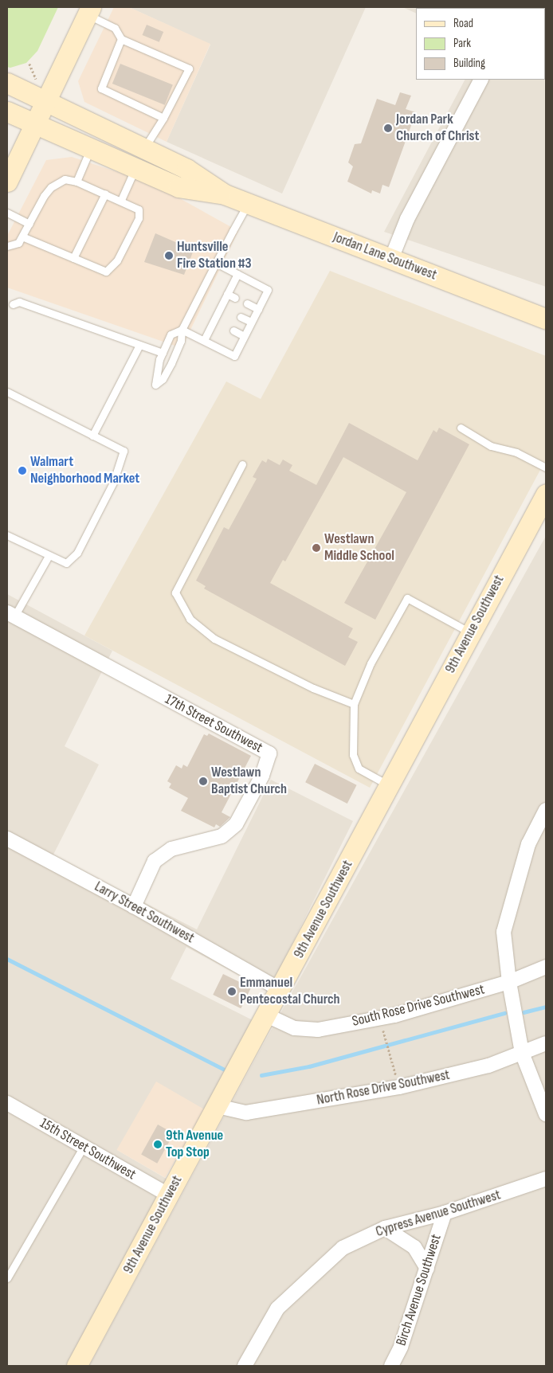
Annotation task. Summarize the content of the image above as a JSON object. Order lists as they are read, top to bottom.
{
  "streets": {
    "main road": ["Jordan Lane Southwest", "9th Avenue Southwest"],
    "street": [
      "17th Street Southwest",
      "Larry Street Southwest",
      "South Rose Drive Southwest",
      "North Rose Drive Southwest",
      "15th Street Southwest",
      "Cypress Avenue Southwest",
      "Birch Avenue Southwest"
    ]
  },
  "crossings": [
    ["9th Avenue Southwest", "Larry Street Southwest"],
    ["9th Avenue Southwest", "South Rose Drive Southwest"],
    ["9th Avenue Southwest", "North Rose Drive Southwest"],
    ["9th Avenue Southwest", "15th Street Southwest"],
    ["17th Street Southwest", "Larry Street Southwest"],
    ["Cypress Avenue Southwest", "Birch Avenue Southwest"]
  ],
  "places": [
    "Jordan Park Church of Christ",
    "Huntsville Fire Station #3",
    "Walmart Neighborhood Market",
    "Westlawn Middle School",
    "Westlawn Baptist Church",
    "Emmanuel Pentecostal Church",
    "9th Avenue Top Stop"
  ],
  "legend": ["Road", "Park", "Building"]
}
